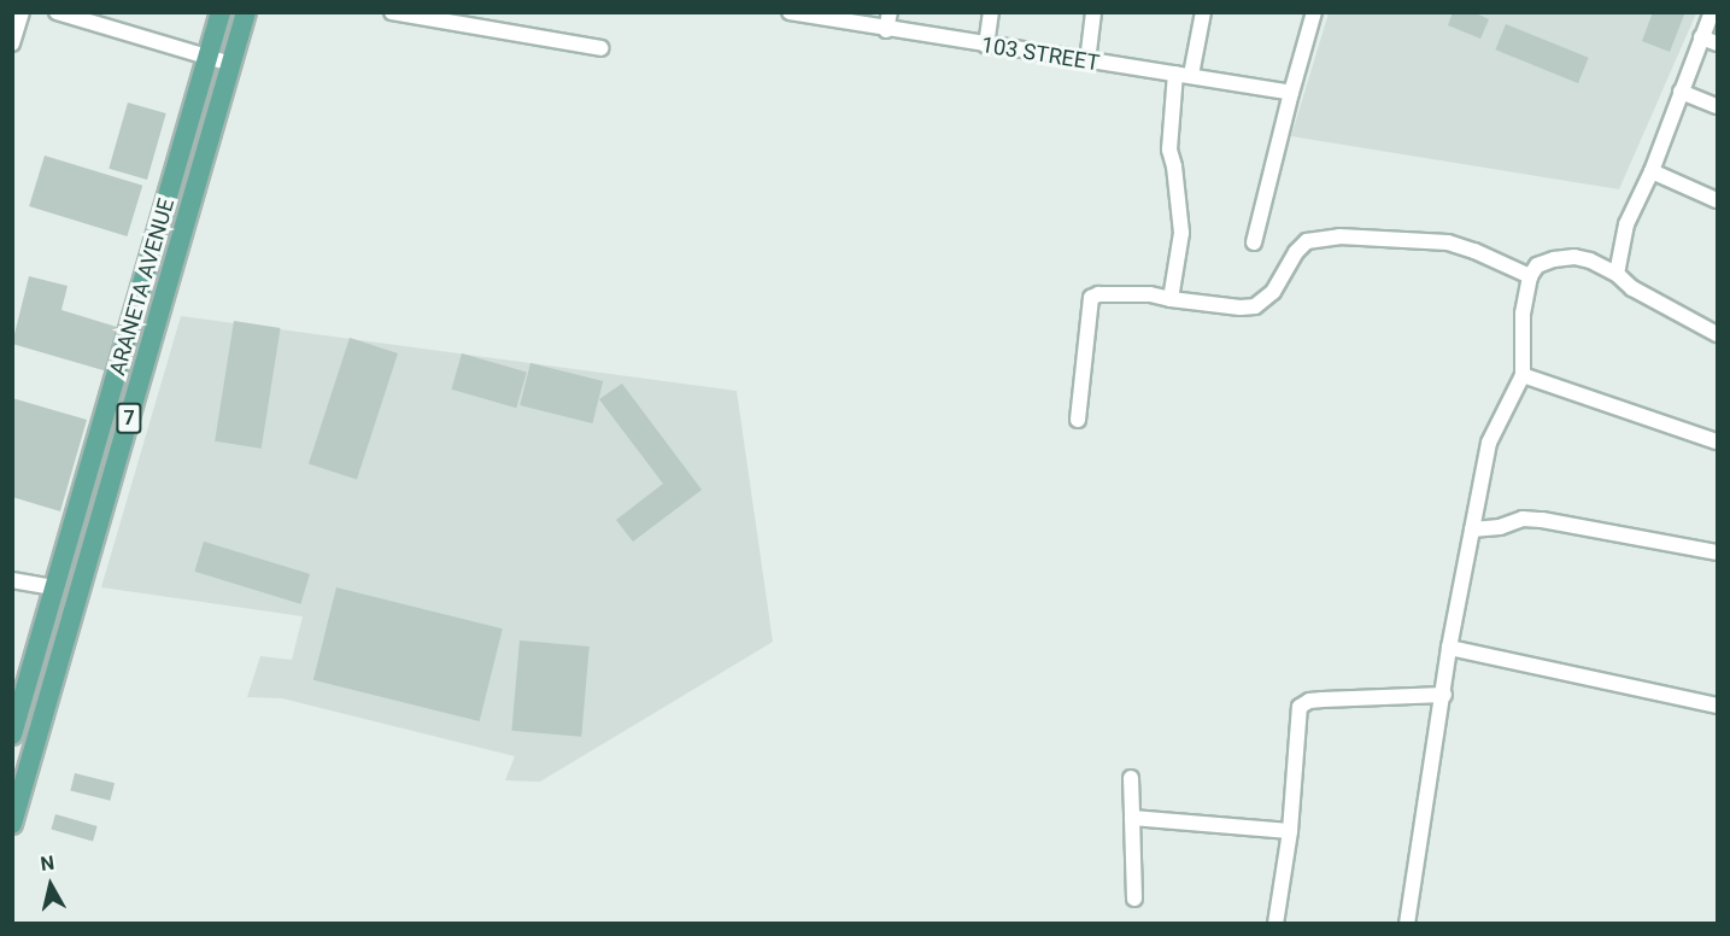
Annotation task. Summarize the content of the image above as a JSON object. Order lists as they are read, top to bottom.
{
  "streets": {
    "main road": ["ARANETA AVENUE", "7"],
    "street": ["103 STREET"]
  },
  "north": "top"
}
